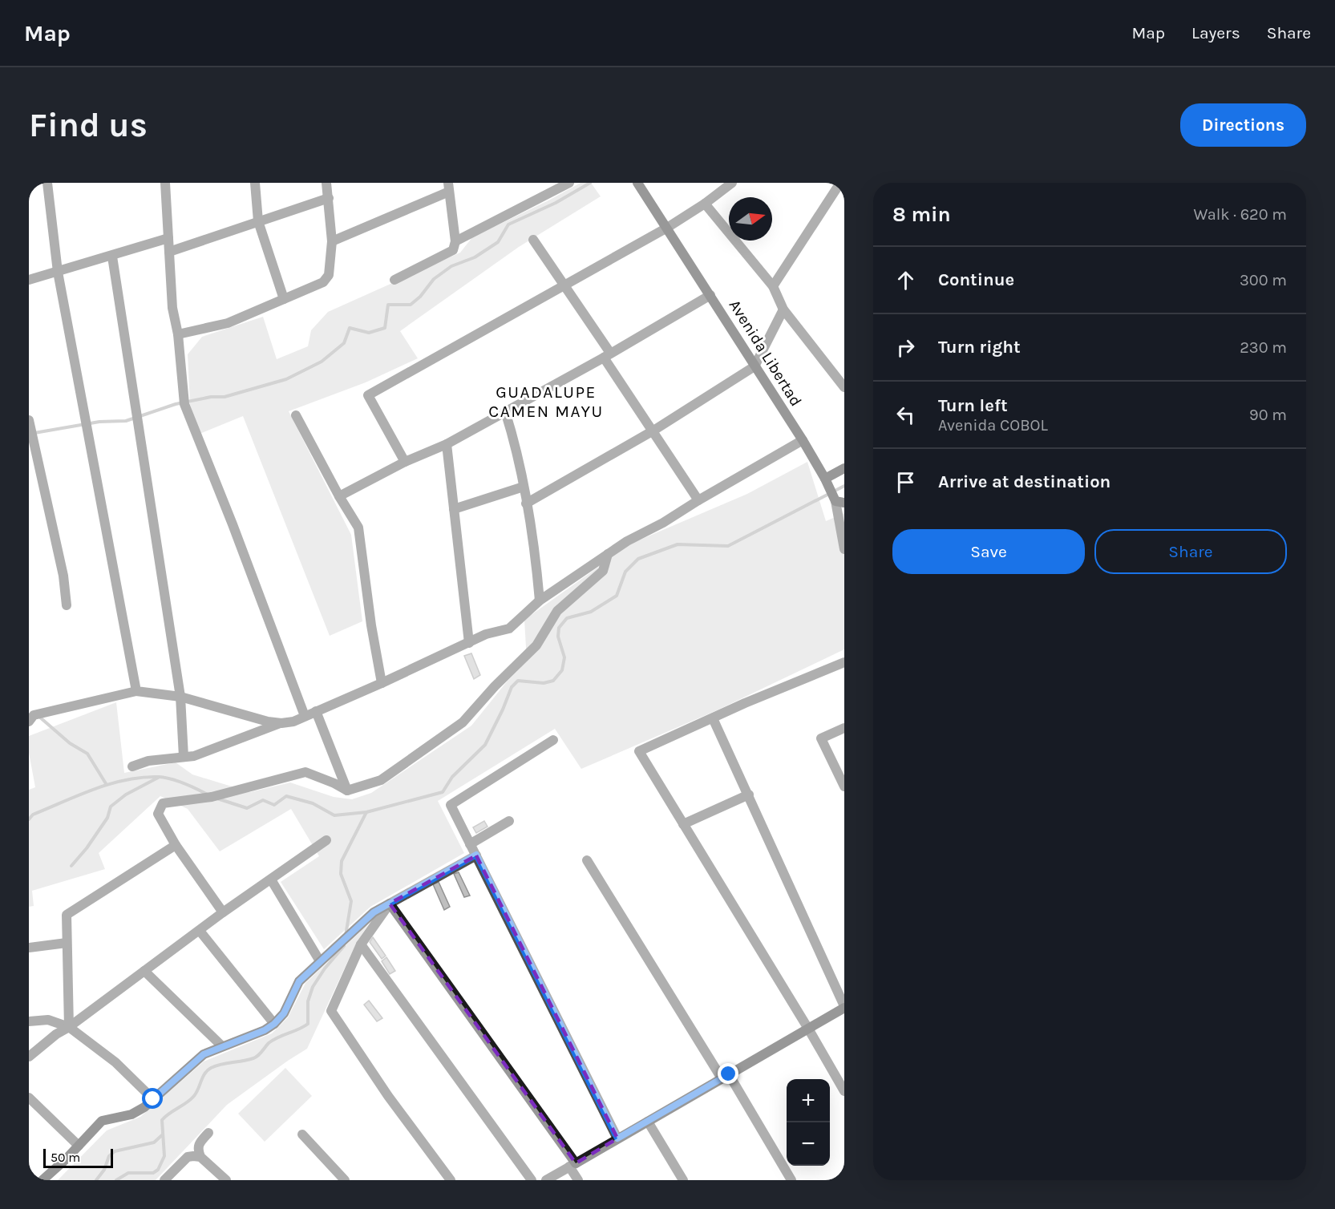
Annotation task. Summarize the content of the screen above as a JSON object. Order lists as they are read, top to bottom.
{
  "streets": {
    "street": ["Avenida Libertad"]
  },
  "districts": ["GUADALUPE CAMEN MAYU"],
  "scale_bar": "50 m",
  "north": "right",
  "page": {
    "header": "Map",
    "nav": ["Map", "Layers", "Share"],
    "buttons": [
      "Directions",
      ["Save", "Share"]
    ],
    "title": "Find us",
    "heading": ["8 min", "Walk · 620 m"],
    "list": [
      ["Continue", "300 m"],
      ["Turn right", "230 m"],
      ["Turn left", "Avenida COBOL", "90 m"],
      "Arrive at destination"
    ],
    "map_buttons": ["+", "−"],
    "scale": "50 m"
  }
}
